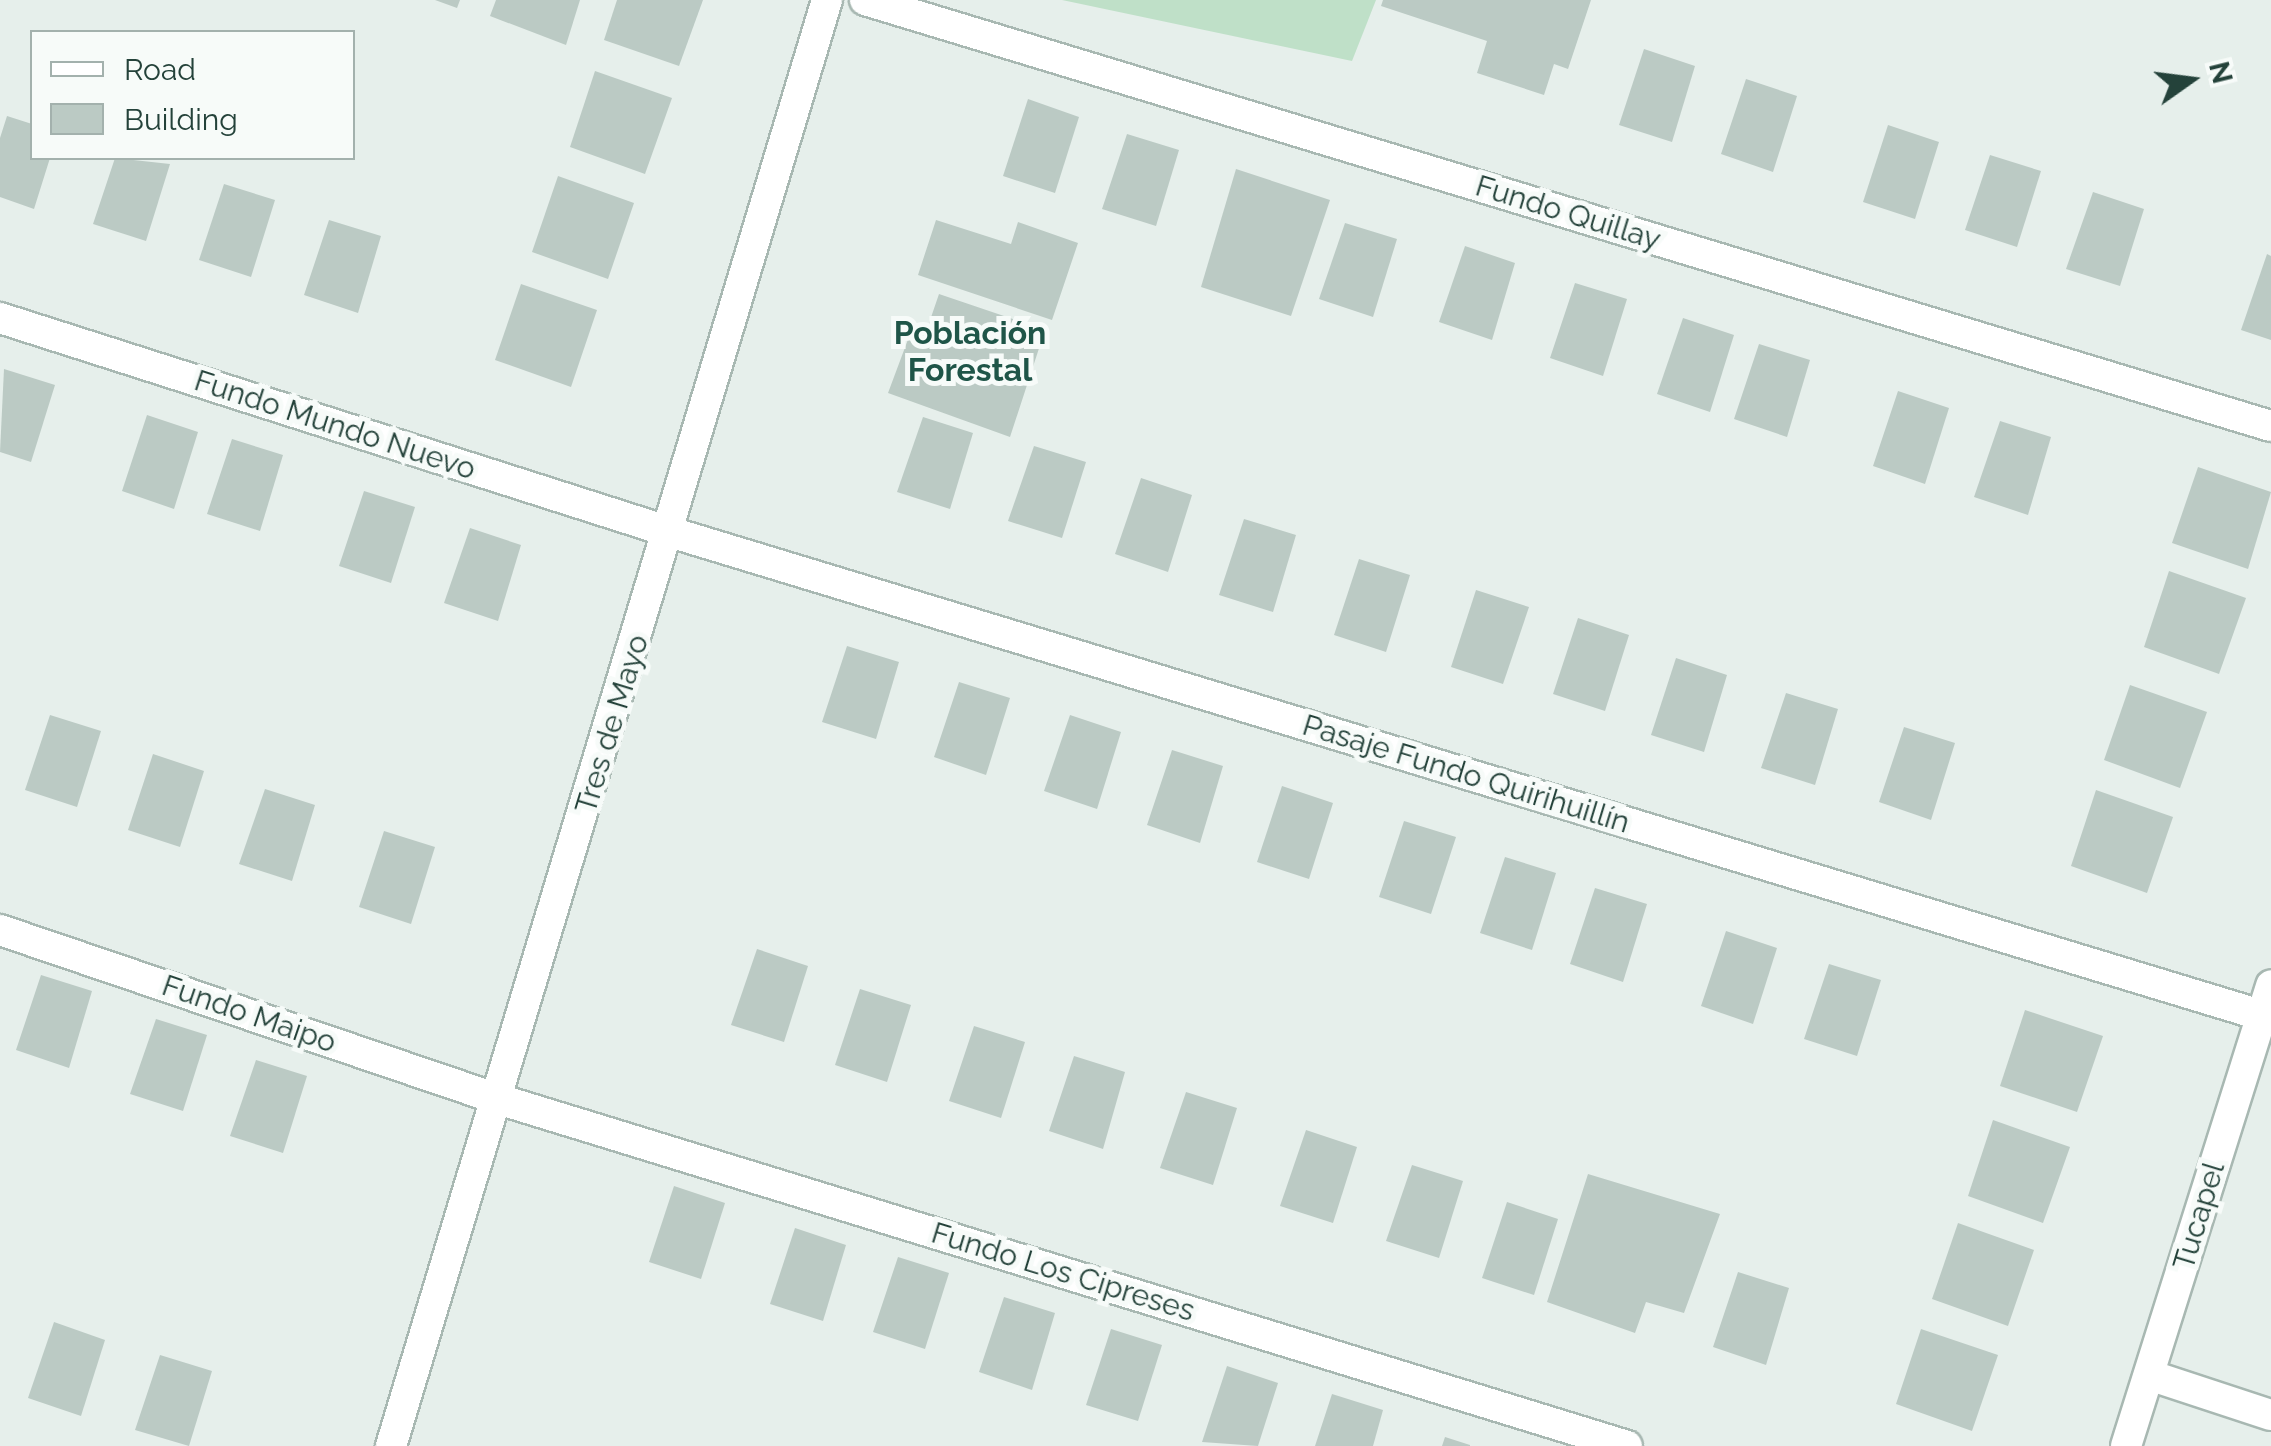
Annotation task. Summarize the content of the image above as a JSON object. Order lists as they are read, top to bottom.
{
  "streets": {
    "street": [
      "Fundo Quillay",
      "Fundo Mundo Nuevo",
      "Tres de Mayo",
      "Pasaje Fundo Quirihuillín",
      "Fundo Maipo",
      "Tucapel",
      "Fundo Los Cipreses"
    ]
  },
  "crossings": [
    ["Fundo Mundo Nuevo", "Tres de Mayo"],
    ["Fundo Mundo Nuevo", "Pasaje Fundo Quirihuillín"],
    ["Tres de Mayo", "Pasaje Fundo Quirihuillín"],
    ["Tres de Mayo", "Fundo Maipo"],
    ["Tres de Mayo", "Fundo Los Cipreses"],
    ["Pasaje Fundo Quirihuillín", "Tucapel"],
    ["Fundo Maipo", "Fundo Los Cipreses"]
  ],
  "districts": ["Población Forestal"],
  "legend": ["Road", "Building"],
  "north": "right"
}
